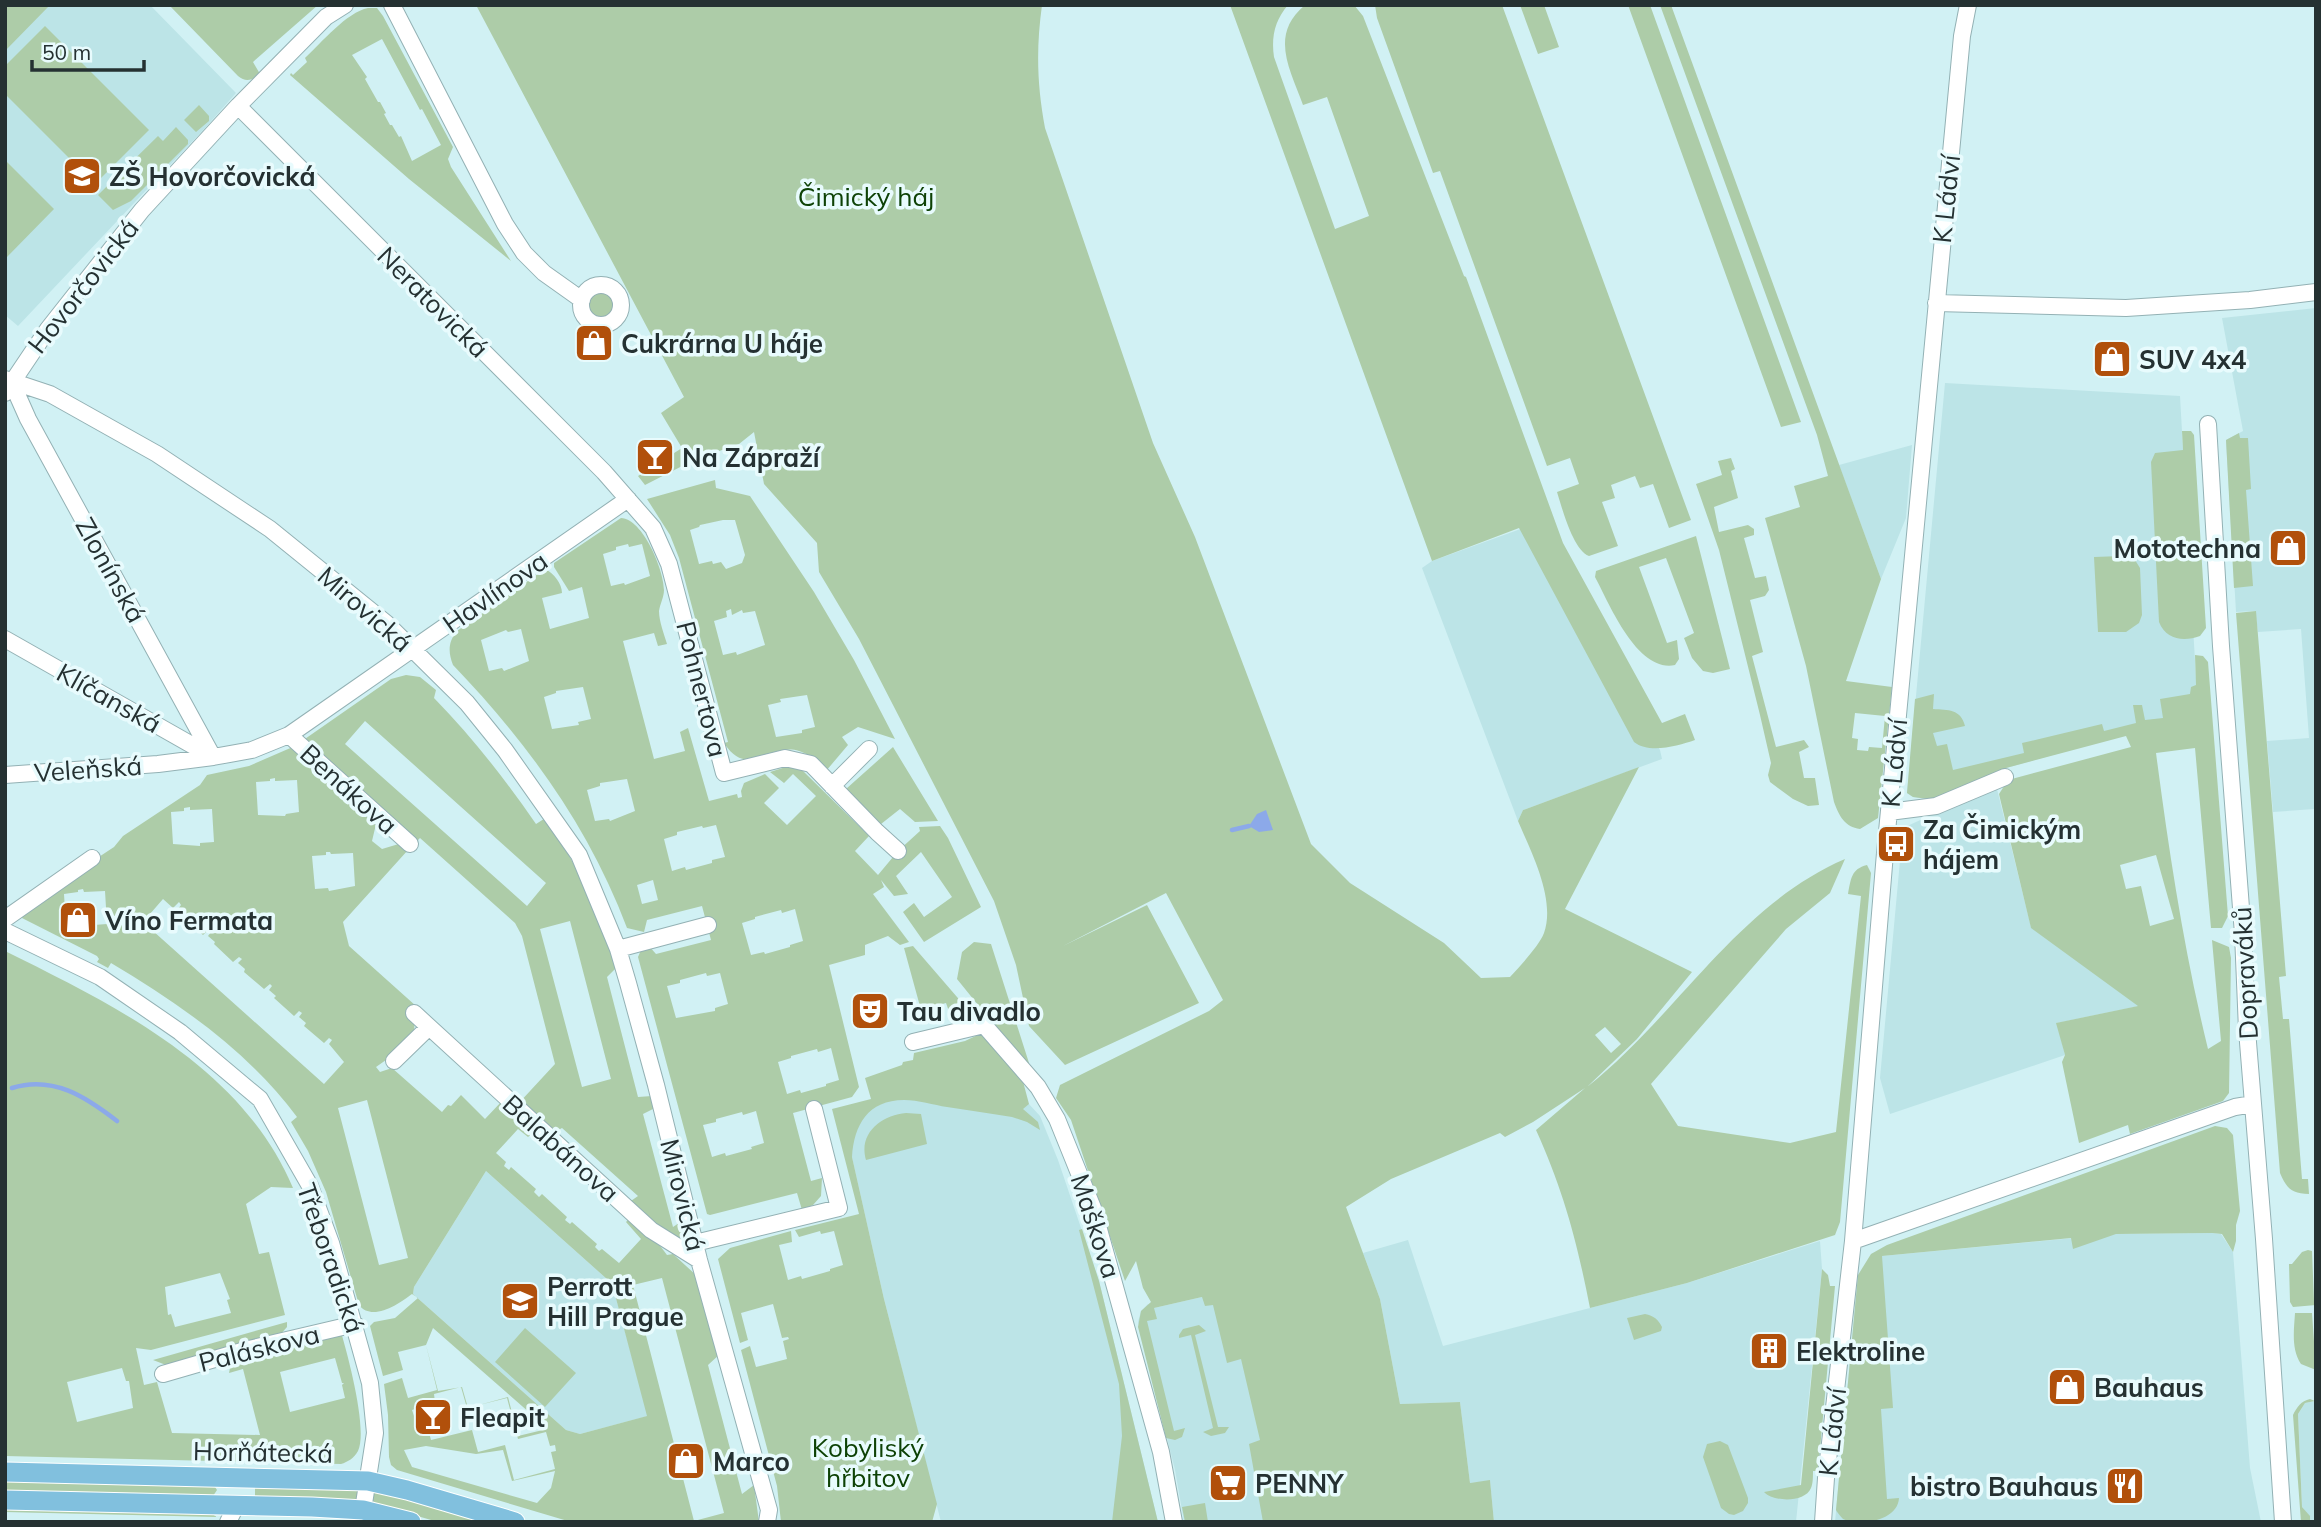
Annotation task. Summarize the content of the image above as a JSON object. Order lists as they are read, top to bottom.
{
  "streets": {
    "main road": ["Horňátecká"],
    "street": [
      "K Ládví",
      "Hovorčovická",
      "Neratovická",
      "Zlonínská",
      "Havlínova",
      "Mirovická",
      "Pohnertova",
      "Klíčanská",
      "Veleňská",
      "Benákova",
      "Dopraváků",
      "Balabánova",
      "Maškova",
      "Třeboradická",
      "Paláskova"
    ]
  },
  "crossings": [
    ["Hovorčovická", "Neratovická"],
    ["Hovorčovická", "Zlonínská"],
    ["Hovorčovická", "Mirovická"],
    ["Neratovická", "Havlínova"],
    ["Neratovická", "Pohnertova"],
    ["Zlonínská", "Havlínova"],
    ["Zlonínská", "Mirovická"],
    ["Zlonínská", "Klíčanská"],
    ["Zlonínská", "Veleňská"],
    ["Havlínova", "Mirovická"],
    ["Havlínova", "Pohnertova"],
    ["Havlínova", "Klíčanská"],
    ["Havlínova", "Veleňská"],
    ["Havlínova", "Benákova"],
    ["Mirovická", "Balabánova"],
    ["Klíčanská", "Veleňská"],
    ["Třeboradická", "Paláskova"],
    ["Třeboradická", "Horňátecká"]
  ],
  "parks": ["Čimický háj", "Kobyliský hřbitov"],
  "places": {
    "school or university": ["ZŠ Hovorčovická", "Perrott Hill Prague"],
    "shop": [
      "Cukrárna U háje",
      "SUV 4x4",
      "Mototechna",
      "Víno Fermata",
      "Bauhaus",
      "Marco"
    ],
    "bar": ["Na Zápraží", "Fleapit"],
    "bus stop": ["Za Čimickým hájem"],
    "theatre": ["Tau divadlo"],
    "building": ["Elektroline"],
    "supermarket": ["PENNY"],
    "restaurant": ["bistro Bauhaus"]
  },
  "scale_bar": "50 m"
}
